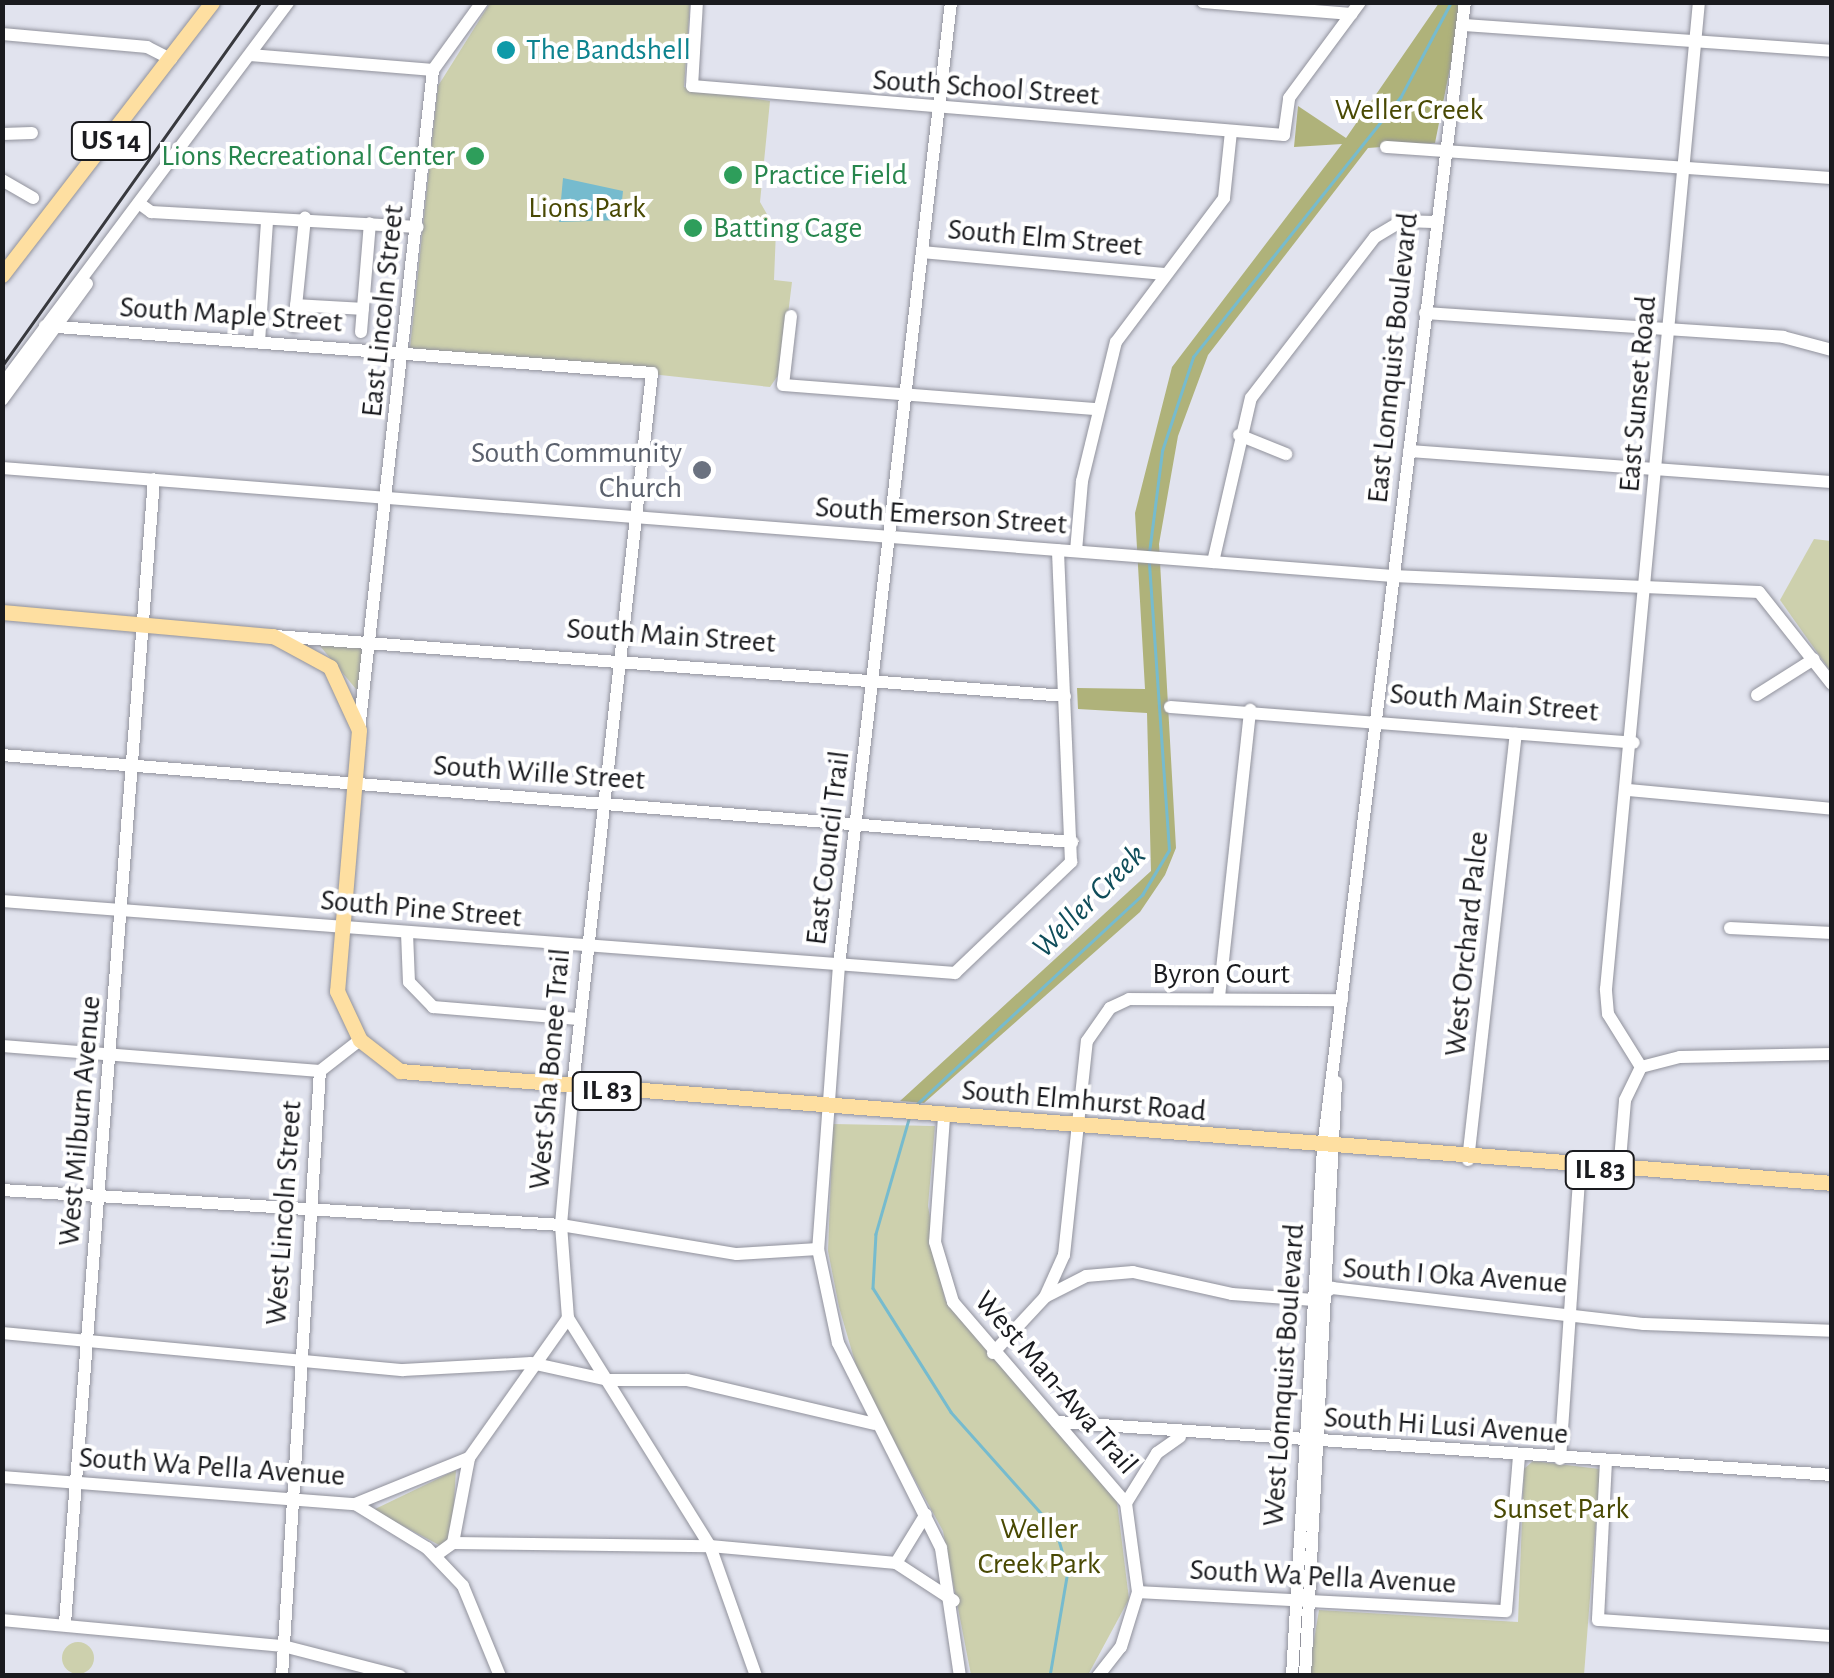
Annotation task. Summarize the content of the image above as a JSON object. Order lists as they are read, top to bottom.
{
  "streets": {
    "main road": [
      "US 14",
      "South Main Street",
      "IL 83",
      "South Elmhurst Road"
    ],
    "street": [
      "South School Street",
      "South Elm Street",
      "East Lincoln Street",
      "South Maple Street",
      "East Lonnquist Boulevard",
      "East Sunset Road",
      "South Emerson Street",
      "South Wille Street",
      "East Council Trail",
      "South Pine Street",
      "West Orchard Palce",
      "Byron Court",
      "West Sha Bonee Trail",
      "West Milburn Avenue",
      "West Lincoln Street",
      "South I Oka Avenue",
      "West Lonnquist Boulevard",
      "West Man-Awa Trail",
      "South Hi Lusi Avenue",
      "South Wa Pella Avenue"
    ]
  },
  "crossings": [
    ["South School Street", "East Council Trail"],
    ["South Elm Street", "East Council Trail"],
    ["East Lincoln Street", "South Maple Street"],
    ["East Lincoln Street", "South Emerson Street"],
    ["East Lincoln Street", "South Main Street"],
    ["East Lincoln Street", "IL 83"],
    ["South Maple Street", "West Sha Bonee Trail"],
    ["East Lonnquist Boulevard", "South Emerson Street"],
    ["East Lonnquist Boulevard", "South Main Street"],
    ["East Lonnquist Boulevard", "West Lonnquist Boulevard"],
    ["East Sunset Road", "South Emerson Street"],
    ["East Sunset Road", "South Main Street"],
    ["South Emerson Street", "East Council Trail"],
    ["South Emerson Street", "West Sha Bonee Trail"],
    ["South Emerson Street", "West Milburn Avenue"],
    ["South Main Street", "East Council Trail"],
    ["South Main Street", "West Orchard Palce"],
    ["South Main Street", "West Sha Bonee Trail"],
    ["South Main Street", "IL 83"],
    ["South Main Street", "West Milburn Avenue"],
    ["South Main Street", "West Lonnquist Boulevard"],
    ["South Wille Street", "East Council Trail"],
    ["South Wille Street", "South Pine Street"],
    ["South Wille Street", "West Sha Bonee Trail"],
    ["South Wille Street", "IL 83"],
    ["South Wille Street", "West Milburn Avenue"],
    ["East Council Trail", "South Pine Street"],
    ["East Council Trail", "South Elmhurst Road"],
    ["South Pine Street", "West Sha Bonee Trail"],
    ["South Pine Street", "IL 83"],
    ["South Pine Street", "West Milburn Avenue"],
    ["West Orchard Palce", "South Elmhurst Road"],
    ["Byron Court", "South Elmhurst Road"],
    ["Byron Court", "South I Oka Avenue"],
    ["Byron Court", "West Lonnquist Boulevard"],
    ["West Sha Bonee Trail", "South Elmhurst Road"],
    ["IL 83", "South Elmhurst Road"],
    ["IL 83", "West Lincoln Street"],
    ["South Elmhurst Road", "West Lincoln Street"],
    ["South Elmhurst Road", "West Lonnquist Boulevard"],
    ["South Elmhurst Road", "West Man-Awa Trail"],
    ["West Milburn Avenue", "South Wa Pella Avenue"],
    ["West Lincoln Street", "South Wa Pella Avenue"],
    ["South I Oka Avenue", "West Lonnquist Boulevard"],
    ["West Lonnquist Boulevard", "South Hi Lusi Avenue"],
    ["West Lonnquist Boulevard", "South Wa Pella Avenue"],
    ["West Man-Awa Trail", "South Hi Lusi Avenue"],
    ["West Man-Awa Trail", "South Wa Pella Avenue"],
    ["South Hi Lusi Avenue", "South Wa Pella Avenue"]
  ],
  "water": ["Weller Creek"],
  "parks": [
    "Weller Creek",
    "Lions Park",
    "Sunset Park",
    "Weller Creek Park"
  ],
  "places": [
    "The Bandshell",
    "Lions Recreational Center",
    "Practice Field",
    "Batting Cage",
    "South Community Church"
  ]
}
